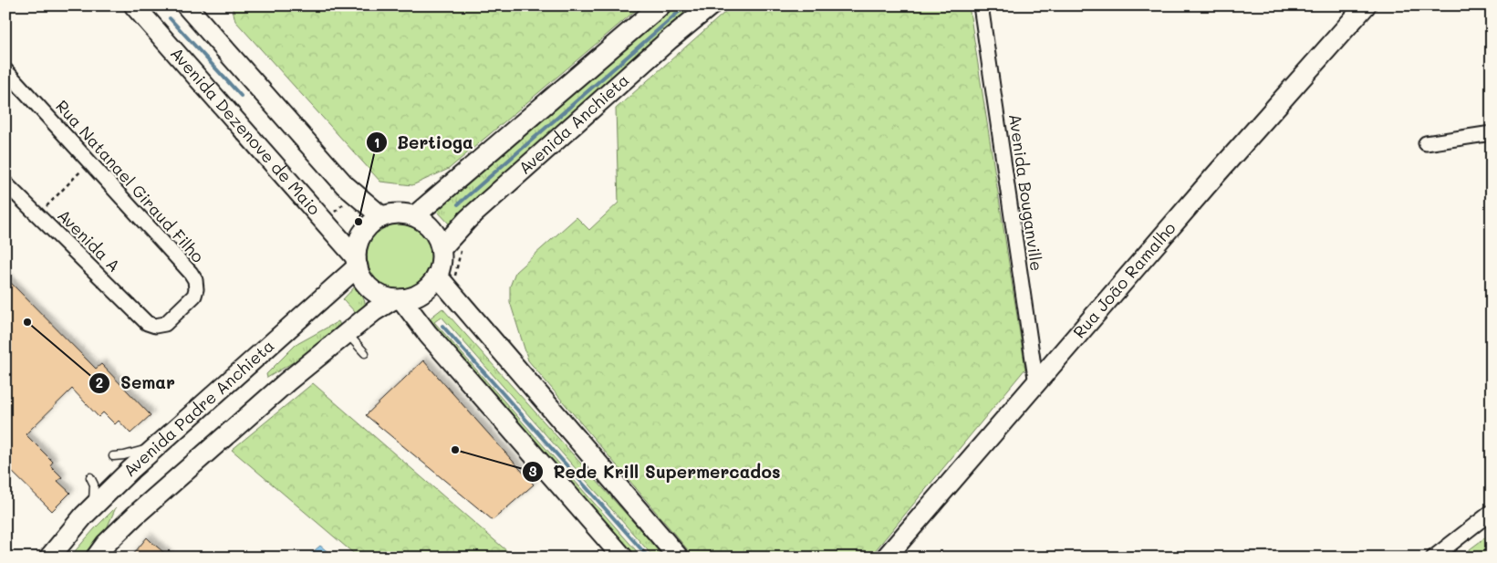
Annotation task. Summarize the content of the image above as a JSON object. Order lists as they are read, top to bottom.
{
  "streets": {
    "main road": [
      "Avenida Anchieta",
      "Avenida Dezenove de Maio",
      "Rua João Ramalho",
      "Avenida Padre Anchieta"
    ],
    "street": ["Rua Natanael Giraud Filho", "Avenida Bouganville", "Avenida A"]
  },
  "crossings": [
    ["Avenida Anchieta", "Avenida Dezenove de Maio"],
    ["Avenida Anchieta", "Avenida Padre Anchieta"],
    ["Avenida Dezenove de Maio", "Avenida Padre Anchieta"],
    ["Rua Natanael Giraud Filho", "Avenida A"],
    ["Avenida Bouganville", "Rua João Ramalho"]
  ],
  "places": ["Bertioga", "Semar", "Rede Krill Supermercados"]
}
